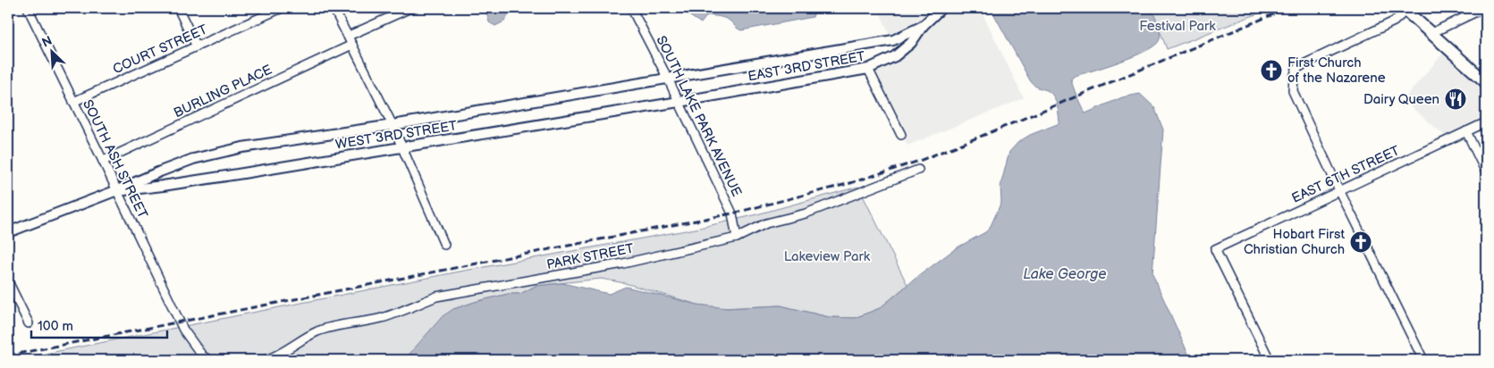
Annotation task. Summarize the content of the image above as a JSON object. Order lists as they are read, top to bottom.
{
  "streets": {
    "street": [
      "COURT STREET",
      "EAST 3RD STREET",
      "BURLING PLACE",
      "SOUTH LAKE PARK AVENUE",
      "WEST 3RD STREET",
      "SOUTH ASH STREET",
      "EAST 6TH STREET",
      "PARK STREET"
    ]
  },
  "crossings": [
    ["COURT STREET", "SOUTH ASH STREET"],
    ["EAST 3RD STREET", "SOUTH LAKE PARK AVENUE"],
    ["EAST 3RD STREET", "WEST 3RD STREET"],
    ["BURLING PLACE", "SOUTH ASH STREET"],
    ["SOUTH LAKE PARK AVENUE", "WEST 3RD STREET"],
    ["SOUTH LAKE PARK AVENUE", "PARK STREET"],
    ["WEST 3RD STREET", "SOUTH ASH STREET"]
  ],
  "water": ["Lake George"],
  "parks": ["Festival Park", "Lakeview Park"],
  "places": {
    "church": ["First Church of the Nazarene", "Hobart First Christian Church"],
    "restaurant": ["Dairy Queen"]
  },
  "scale_bar": "100 m",
  "north": "top left"
}
